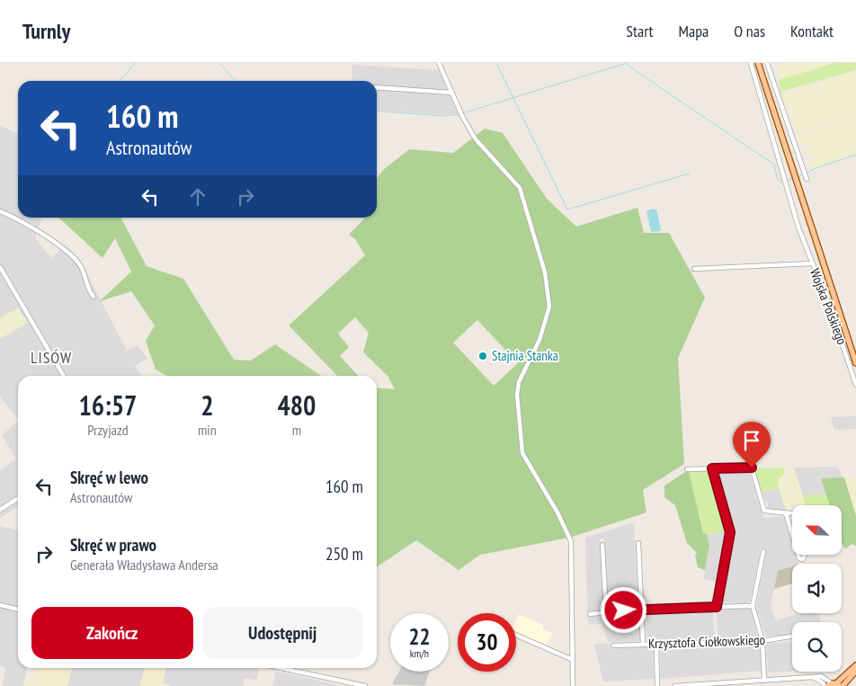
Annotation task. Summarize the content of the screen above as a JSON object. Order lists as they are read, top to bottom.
{
  "streets": {
    "main road": ["Wojska Polskiego"],
    "street": ["Krzysztofa Ciołkowskiego"]
  },
  "districts": ["LISÓW"],
  "places": ["Stajnia Stanka"],
  "north": "top left",
  "page": {
    "header": "Turnly",
    "nav": [
      "Start",
      "Mapa",
      "O nas",
      "Kontakt"
    ],
    "turn": ["160 m", "Astronautów"],
    "eta": [
      "16:57",
      "Przyjazd",
      "2",
      "min",
      "480",
      "m"
    ],
    "list": [
      {
        "name": "Skręć w lewo",
        "note": "Astronautów",
        "value": "160 m"
      },
      {
        "name": "Skręć w prawo",
        "note": "Generała Władysława Andersa",
        "value": "250 m"
      }
    ],
    "buttons": ["Zakończ", "Udostępnij"],
    "speed": "22 km/h",
    "limit": "30"
  }
}
